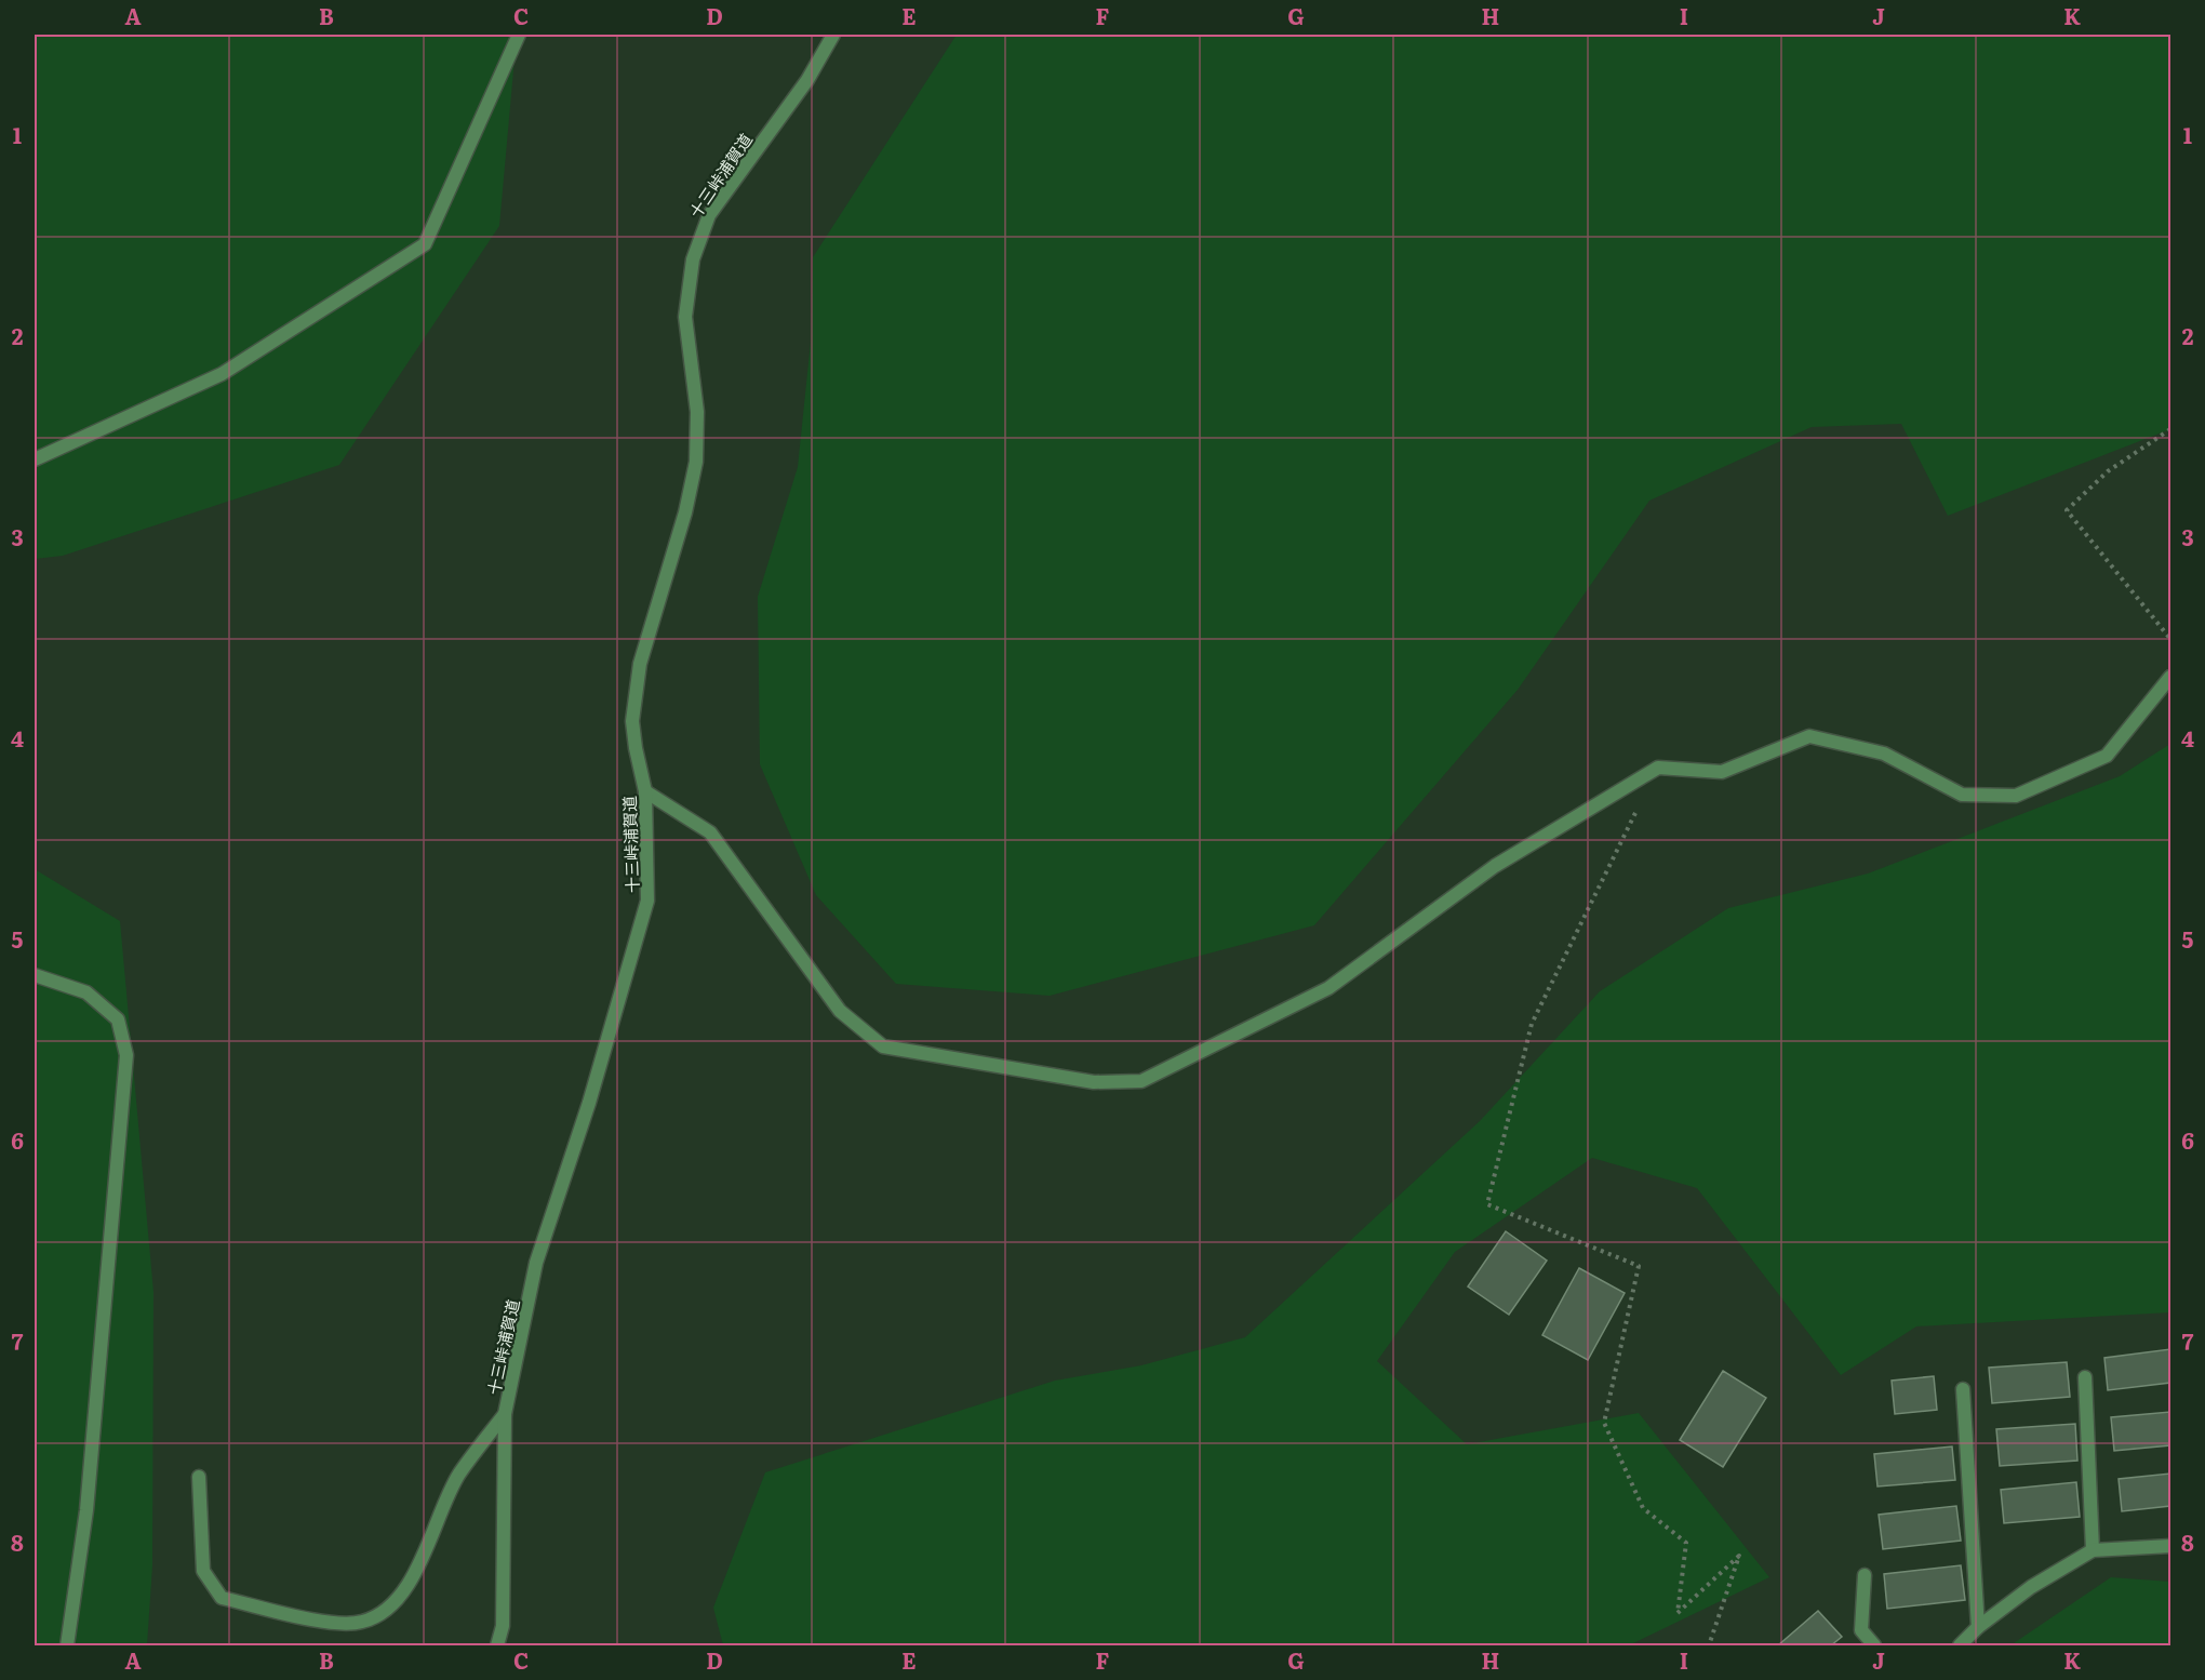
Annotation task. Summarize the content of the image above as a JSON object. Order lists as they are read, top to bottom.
{
  "streets": {
    "street": ["十三峠浦賀道"]
  },
  "grid": {
    "columns": [
      "A",
      "B",
      "C",
      "D",
      "E",
      "F",
      "G",
      "H",
      "I",
      "J",
      "K"
    ],
    "rows": [
      "1",
      "2",
      "3",
      "4",
      "5",
      "6",
      "7",
      "8"
    ]
  }
}
